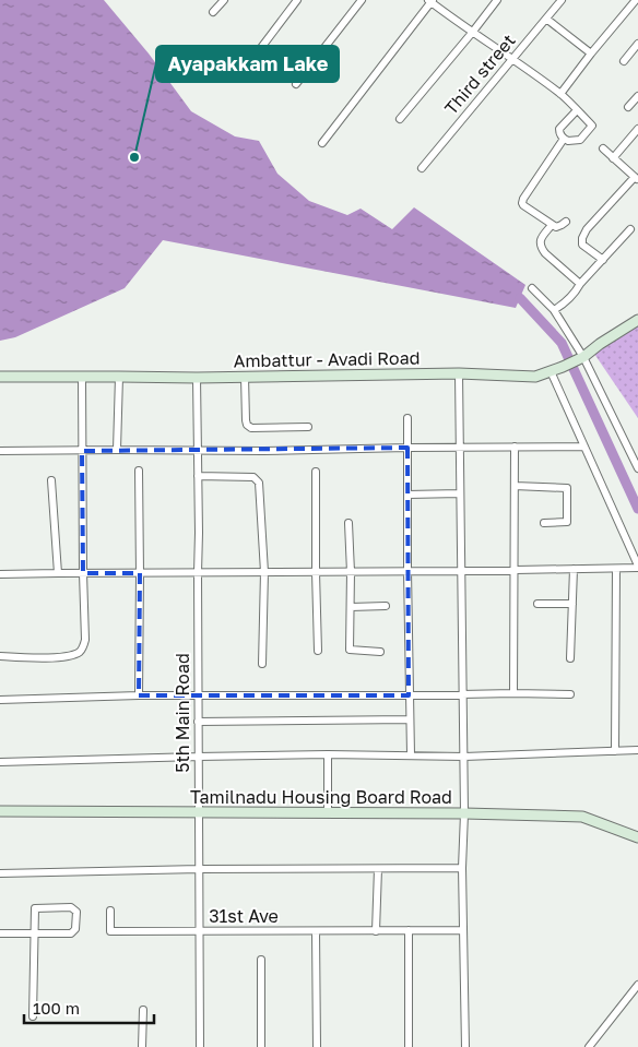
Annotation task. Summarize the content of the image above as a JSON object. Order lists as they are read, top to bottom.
{
  "streets": {
    "street": [
      "Third street",
      "Ambattur - Avadi Road",
      "5th Main Road",
      "Tamilnadu Housing Board Road",
      "31st Ave"
    ]
  },
  "crossings": [
    ["Ambattur - Avadi Road", "5th Main Road"],
    ["5th Main Road", "Tamilnadu Housing Board Road"],
    ["5th Main Road", "31st Ave"]
  ],
  "places": ["Ayapakkam Lake"],
  "scale_bar": "100 m"
}
